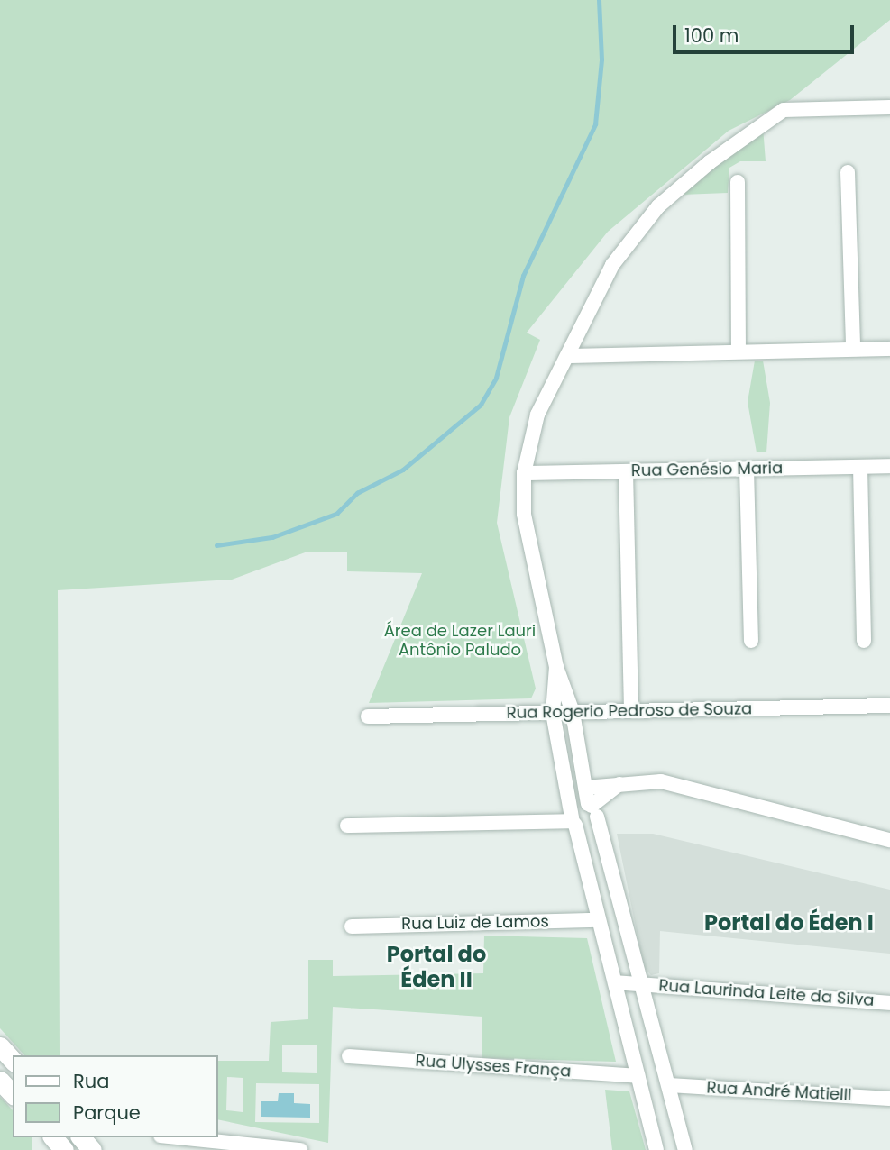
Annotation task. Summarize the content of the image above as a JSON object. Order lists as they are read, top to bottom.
{
  "streets": {
    "street": [
      "Rua Genésio Maria",
      "Rua Rogerio Pedroso de Souza",
      "Rua Luiz de Lamos",
      "Rua Laurinda Leite da Silva",
      "Rua Ulysses França",
      "Rua André Matielli"
    ]
  },
  "districts": ["Portal do Éden I", "Portal do Éden II"],
  "parks": ["Área de Lazer Lauri Antônio Paludo"],
  "legend": ["Rua", "Parque"],
  "scale_bar": "100 m"
}
